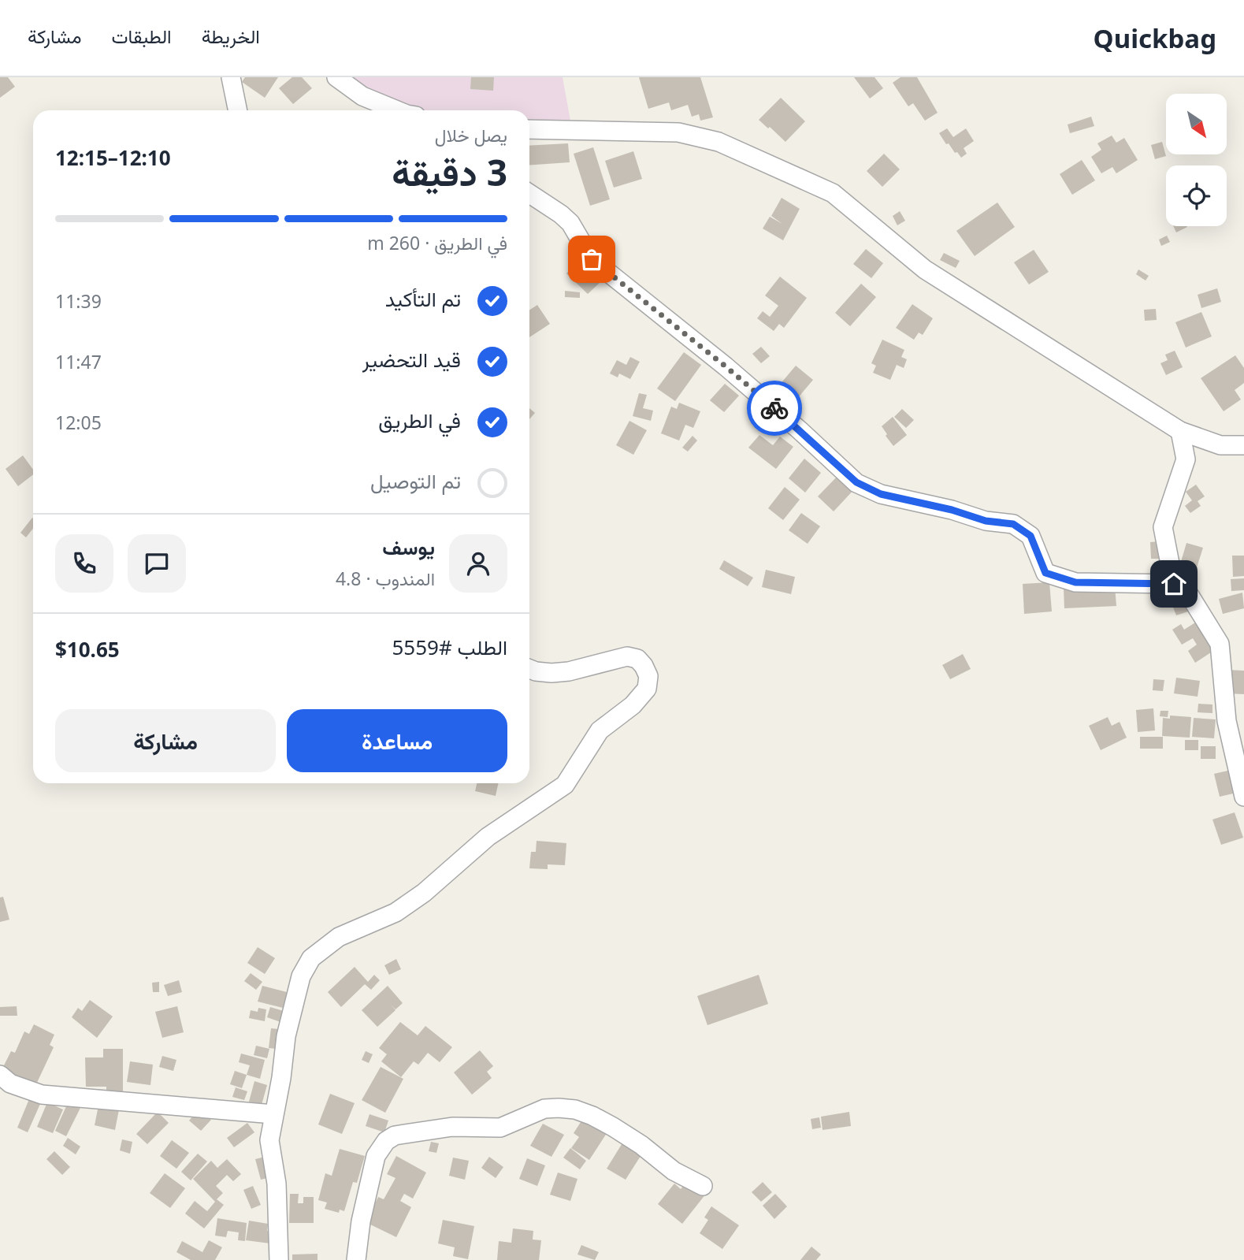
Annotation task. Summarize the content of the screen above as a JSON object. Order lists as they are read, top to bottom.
{
  "north": "bottom right",
  "page": {
    "header": "Quickbag",
    "nav": ["الخريطة", "الطبقات", "مشاركة"],
    "heading": ["3 دقيقة", "يصل خلال", "12:10–12:15"],
    "panel": [
      "يوسف",
      "المندوب · 4.8",
      "الطلب #5559",
      "$10.65"
    ],
    "bar": "في الطريق · 260 m",
    "list": [
      ["تم التأكيد", "11:39"],
      ["قيد التحضير", "11:47"],
      ["في الطريق", "12:05"],
      "تم التوصيل"
    ],
    "buttons": ["مساعدة", "مشاركة"]
  }
}
